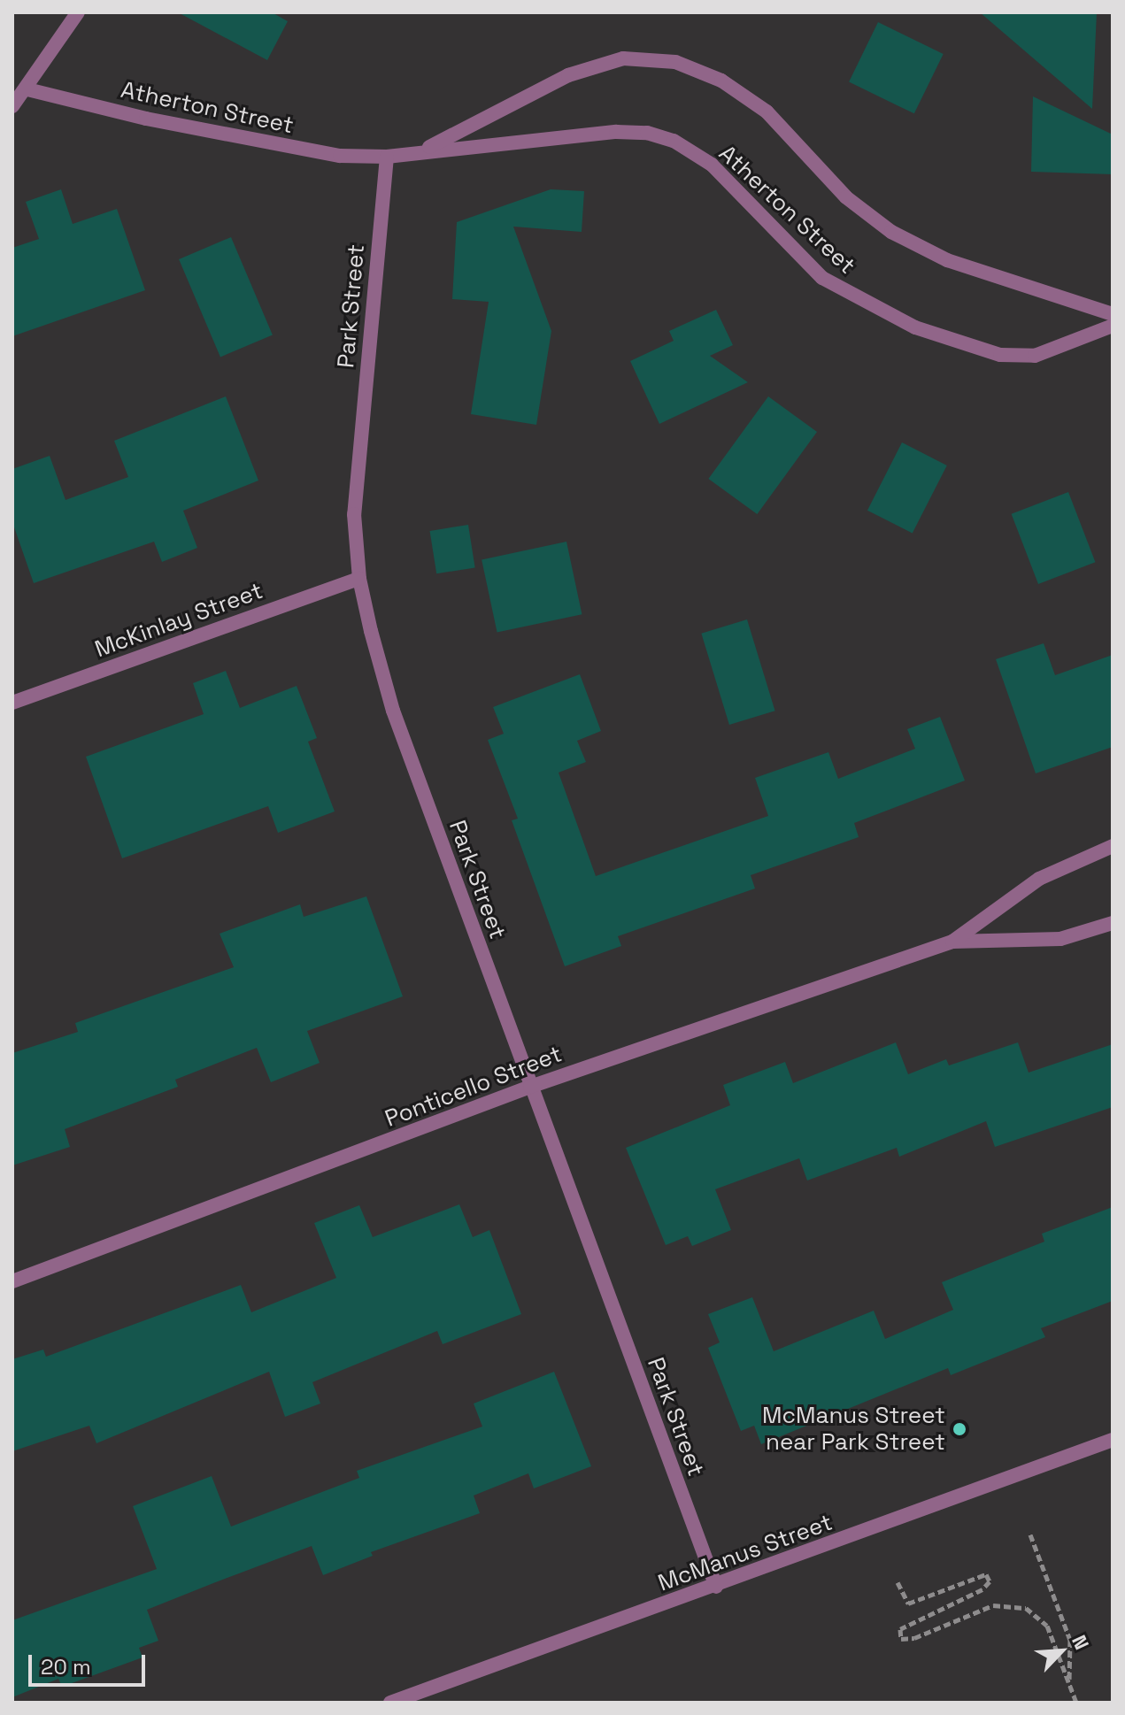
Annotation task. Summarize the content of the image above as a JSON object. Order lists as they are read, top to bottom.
{
  "streets": {
    "street": [
      "Atherton Street",
      "Park Street",
      "McKinlay Street",
      "Ponticello Street",
      "McManus Street"
    ]
  },
  "crossings": [
    ["Atherton Street", "Park Street"],
    ["Park Street", "McKinlay Street"],
    ["Park Street", "Ponticello Street"],
    ["Park Street", "McManus Street"]
  ],
  "places": ["McManus Street near Park Street"],
  "scale_bar": "20 m",
  "north": "top right"
}
